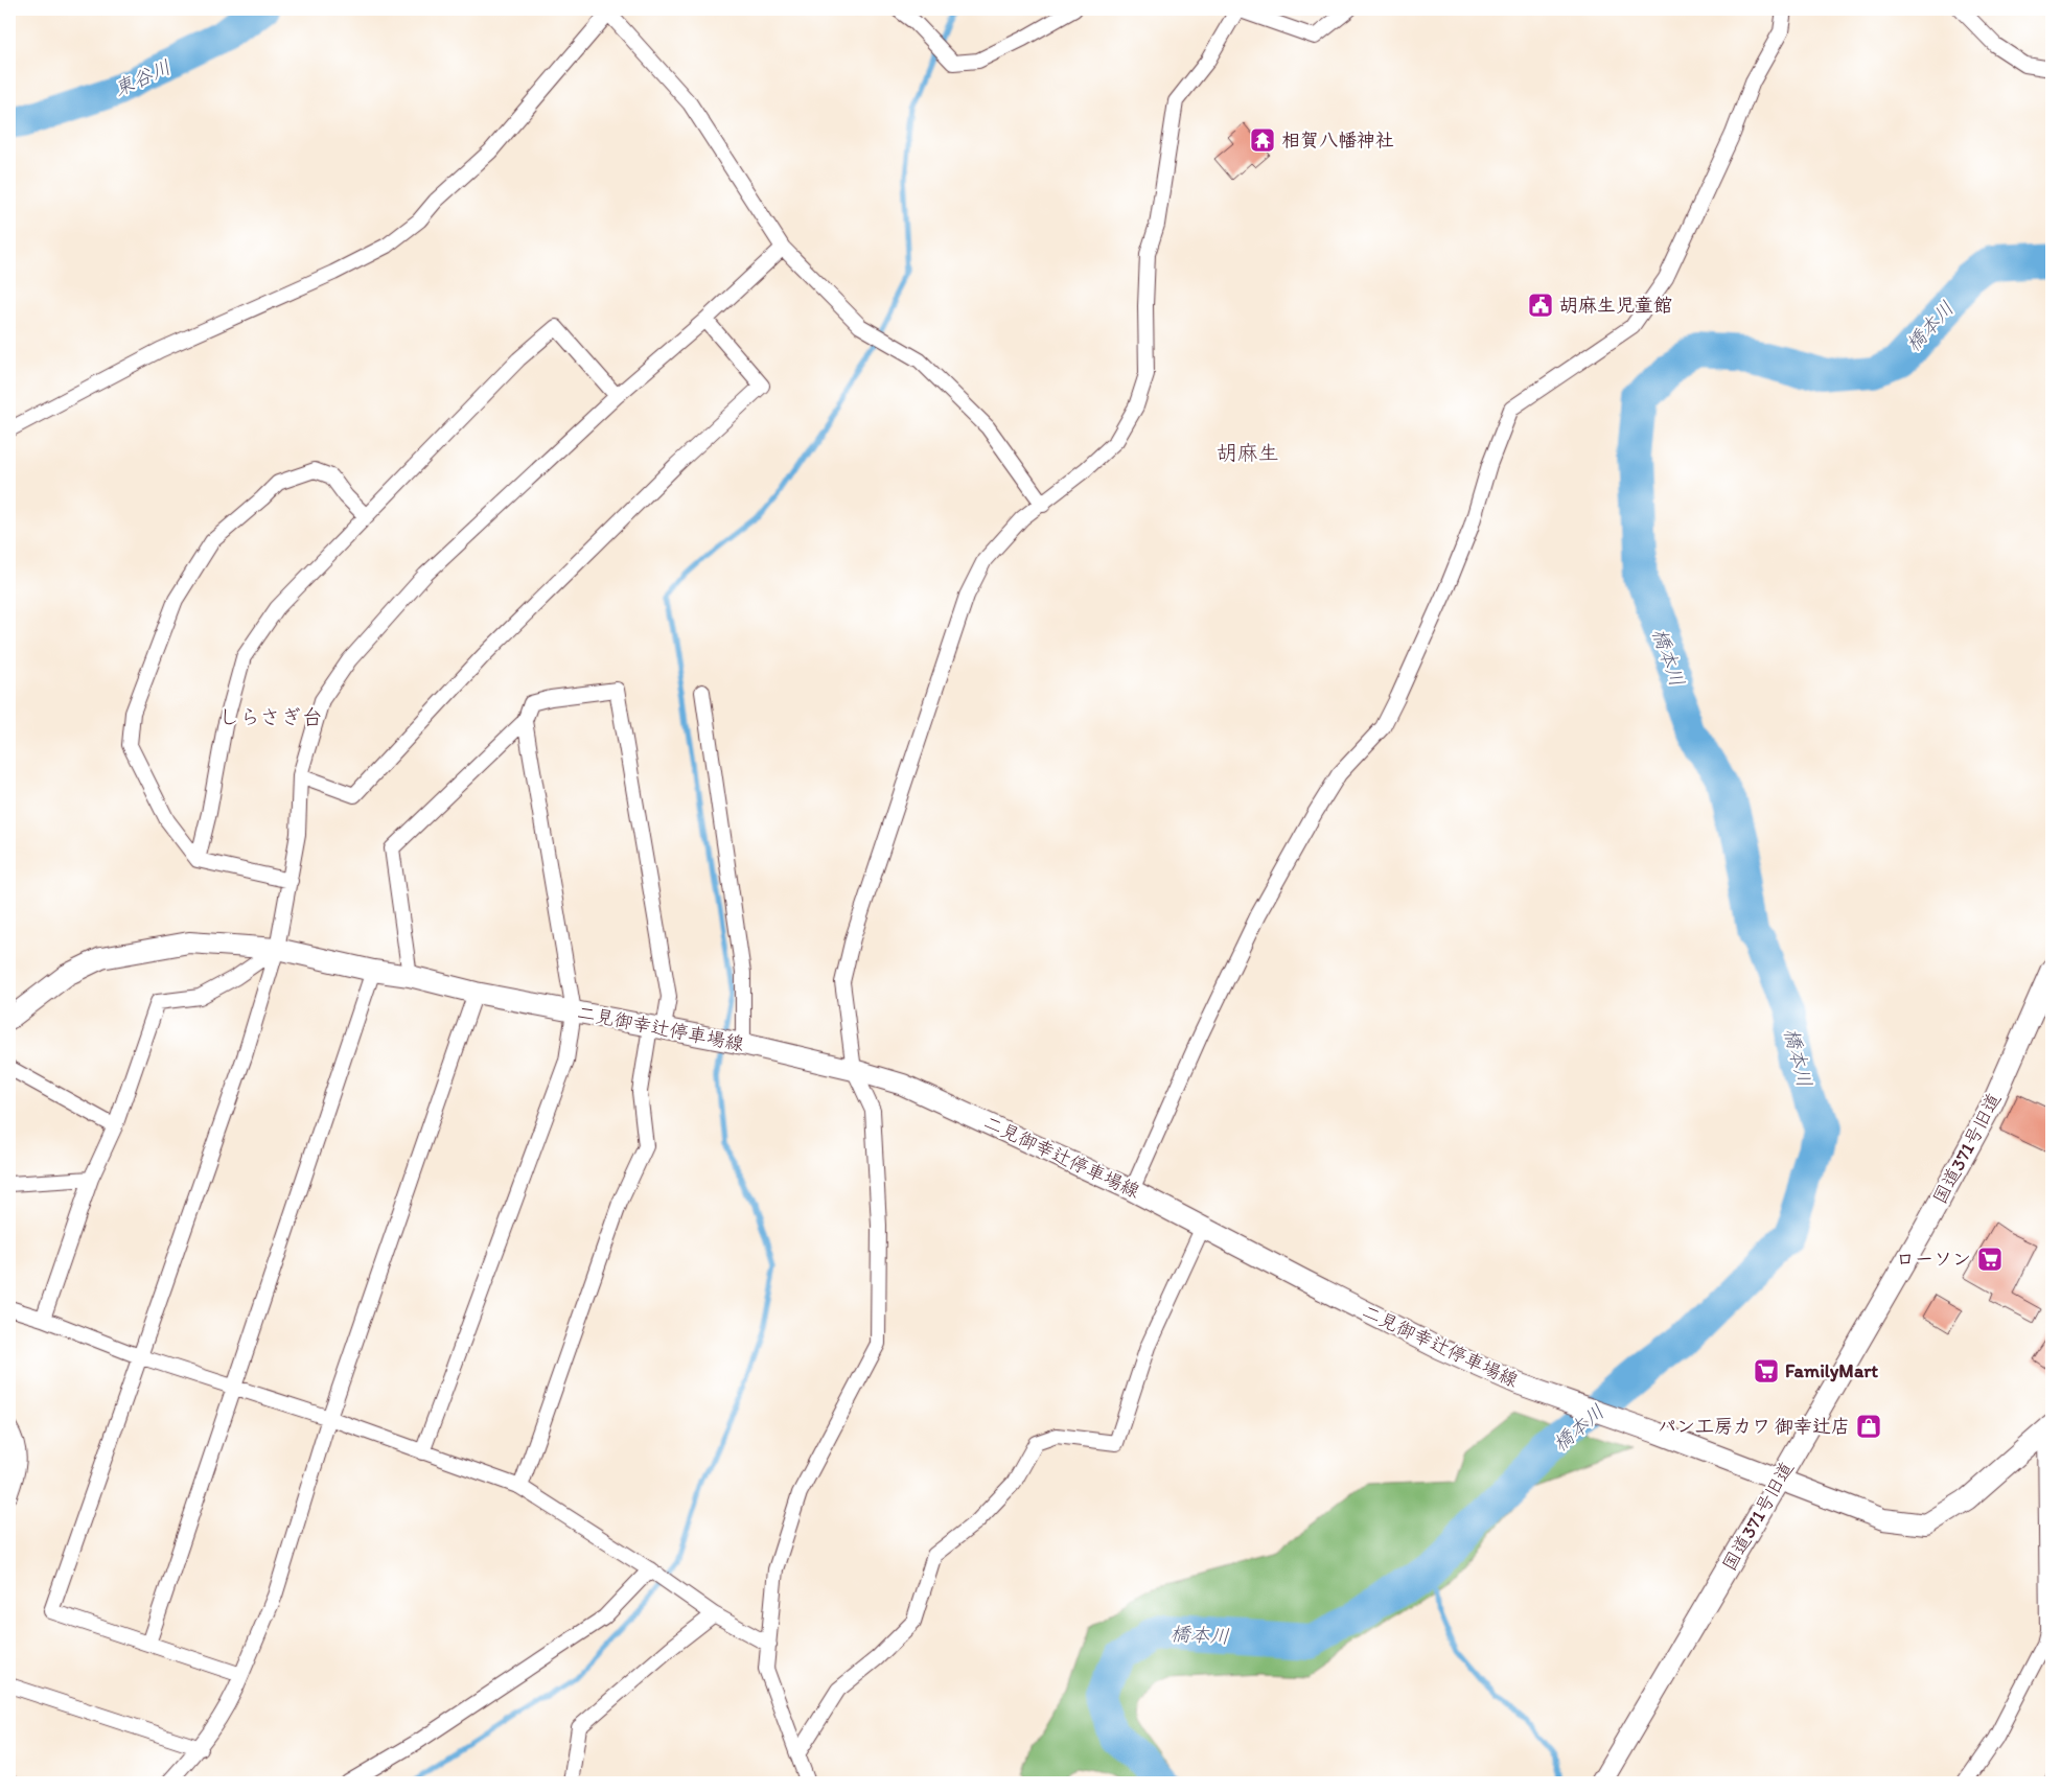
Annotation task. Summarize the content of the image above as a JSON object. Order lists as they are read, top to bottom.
{
  "streets": {
    "main road": ["二見御幸辻停車場線", "国道371号旧道"]
  },
  "crossings": [
    ["二見御幸辻停車場線", "国道371号旧道"]
  ],
  "districts": ["胡麻生", "しらさぎ台"],
  "water": ["東谷川", "橋本川"],
  "places": {
    "temple": ["相賀八幡神社"],
    "public building": ["胡麻生児童館"],
    "supermarket": ["ローソン", "FamilyMart"],
    "shop": ["パン工房カワ 御幸辻店"]
  }
}
